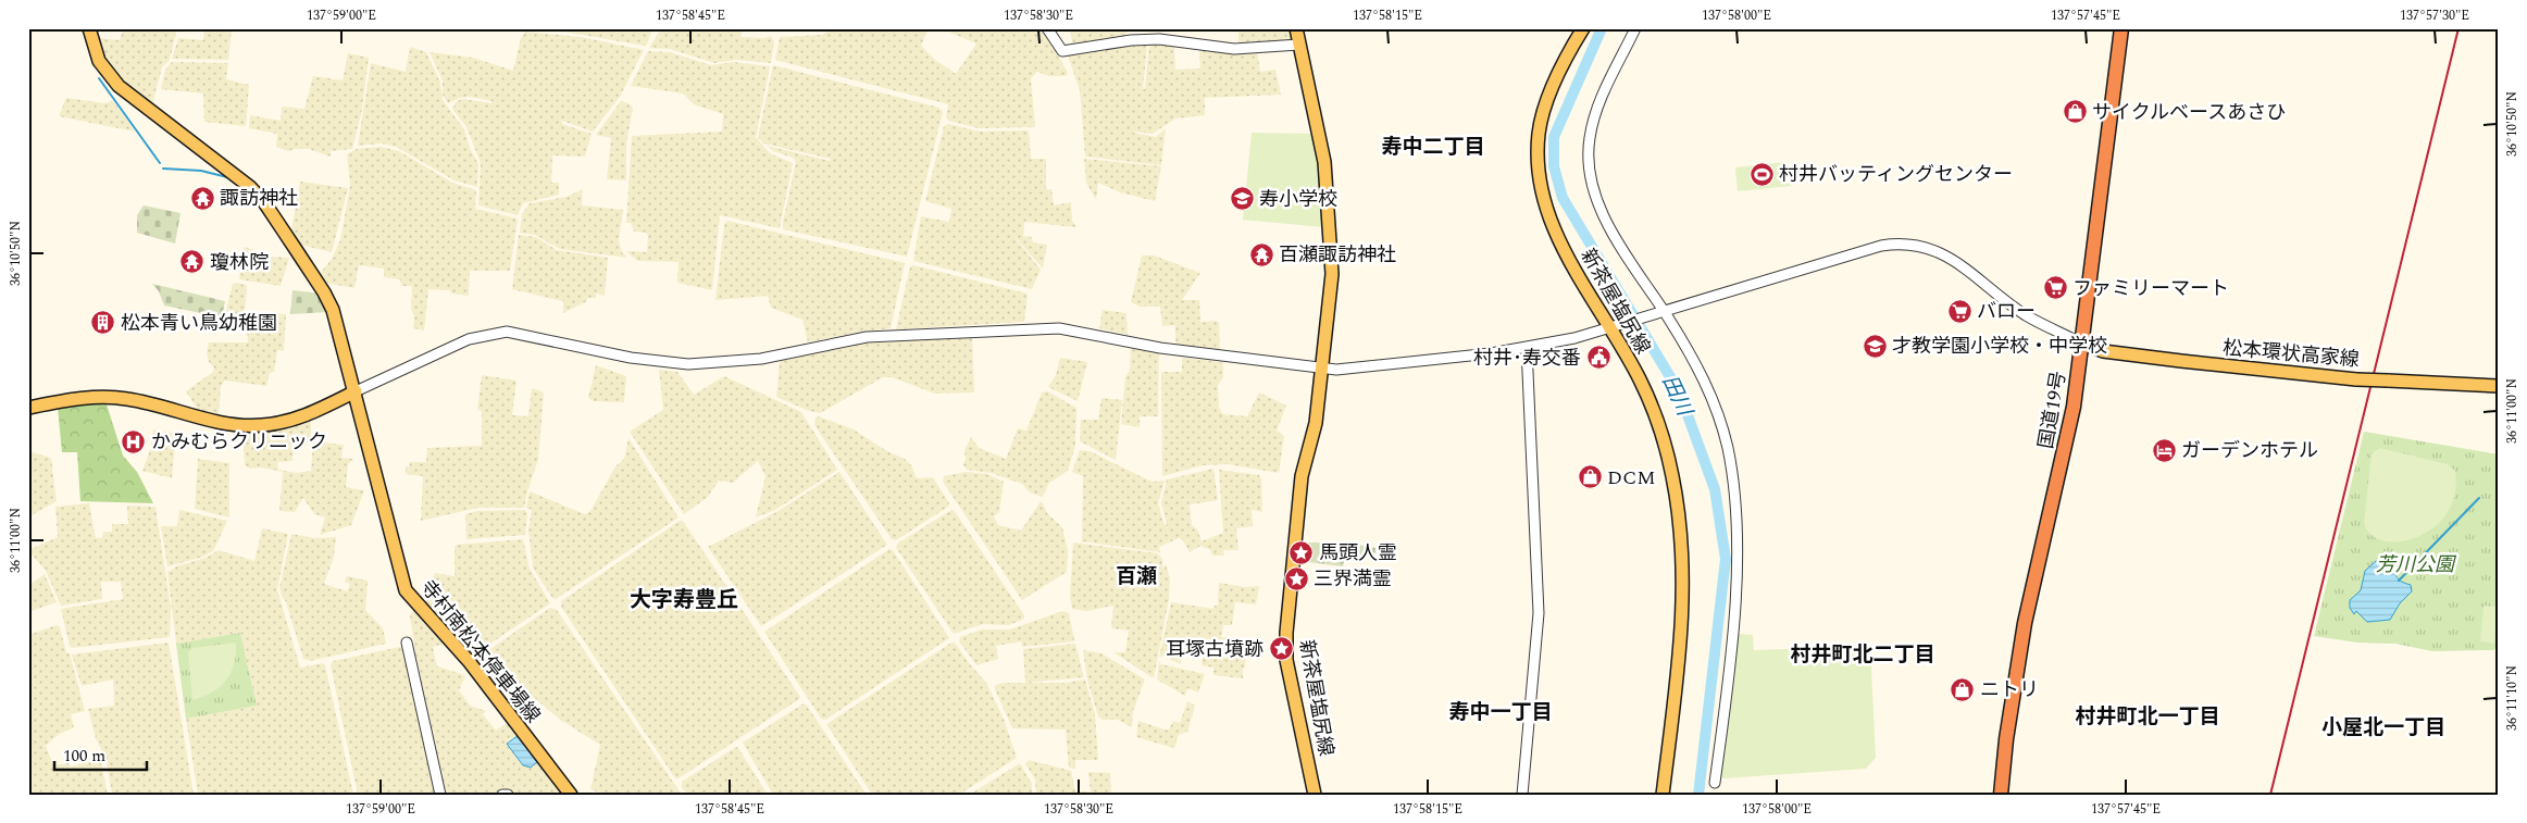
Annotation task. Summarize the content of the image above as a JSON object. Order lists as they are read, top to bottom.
{
  "streets": {
    "highway": ["国道19号"],
    "main road": ["新茶屋塩尻線", "松本環状高家線", "寺村南松本停車場線"]
  },
  "crossings": [
    ["松本環状高家線", "国道19号"]
  ],
  "districts": [
    "寿中二丁目",
    "百瀬",
    "大字寿豊丘",
    "村井町北二丁目",
    "寿中一丁目",
    "村井町北一丁目",
    "小屋北一丁目"
  ],
  "water": ["田川"],
  "parks": ["芳川公園"],
  "places": {
    "shop": ["サイクルベースあさひ", "DCM", "ニトリ"],
    "sports": ["村井バッティングセンター"],
    "temple": ["諏訪神社", "百瀬諏訪神社", "瓊林院"],
    "school or university": ["寿小学校", "才教学園小学校・中学校"],
    "supermarket": ["ファミリーマート", "バロー"],
    "building": ["松本青い鳥幼稚園"],
    "public building": ["村井･寿交番"],
    "hospital": ["かみむらクリニック"],
    "hotel": ["ガーデンホテル"],
    "place": ["馬頭人霊", "三界満霊", "耳塚古墳跡"]
  },
  "scale_bar": "100 m",
  "coordinates": [
    "137°59'00\"E",
    "137°58'45\"E",
    "137°58'30\"E",
    "137°58'15\"E",
    "137°58'00\"E",
    "137°57'45\"E",
    "137°57'30\"E",
    "36°10'50\"N",
    "36°11'00\"N",
    "36°11'10\"N"
  ]
}
